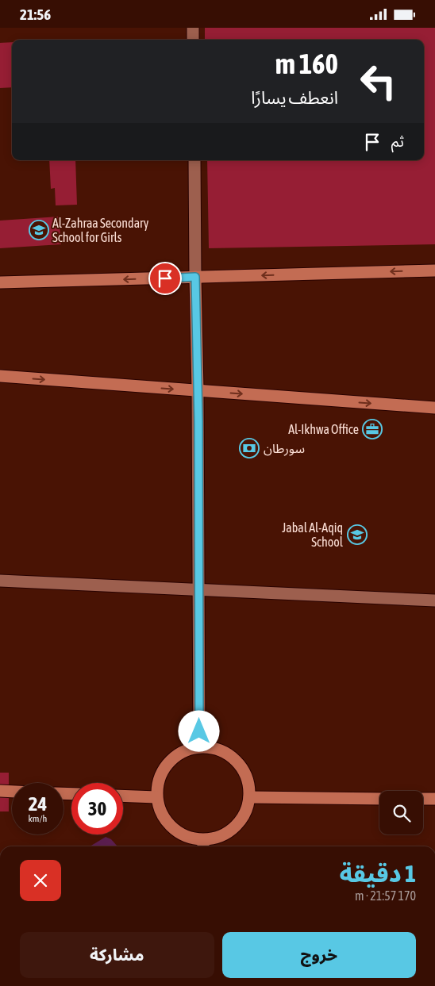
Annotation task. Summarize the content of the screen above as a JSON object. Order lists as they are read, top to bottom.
{
  "places": {
    "school or university": ["Al-Zahraa Secondary School for Girls", "Jabal Al-Aqiq School"],
    "office": ["Al-Ikhwa Office"],
    "bank": ["سورطان"]
  },
  "page": {
    "status": "21:56",
    "turn": ["160 m", "انعطف يسارًا"],
    "then": "ثم",
    "speed": "24 km/h",
    "limit": "30",
    "heading": ["1 دقيقة", "170 m · 21:57"],
    "buttons": ["خروج", "مشاركة"]
  }
}
